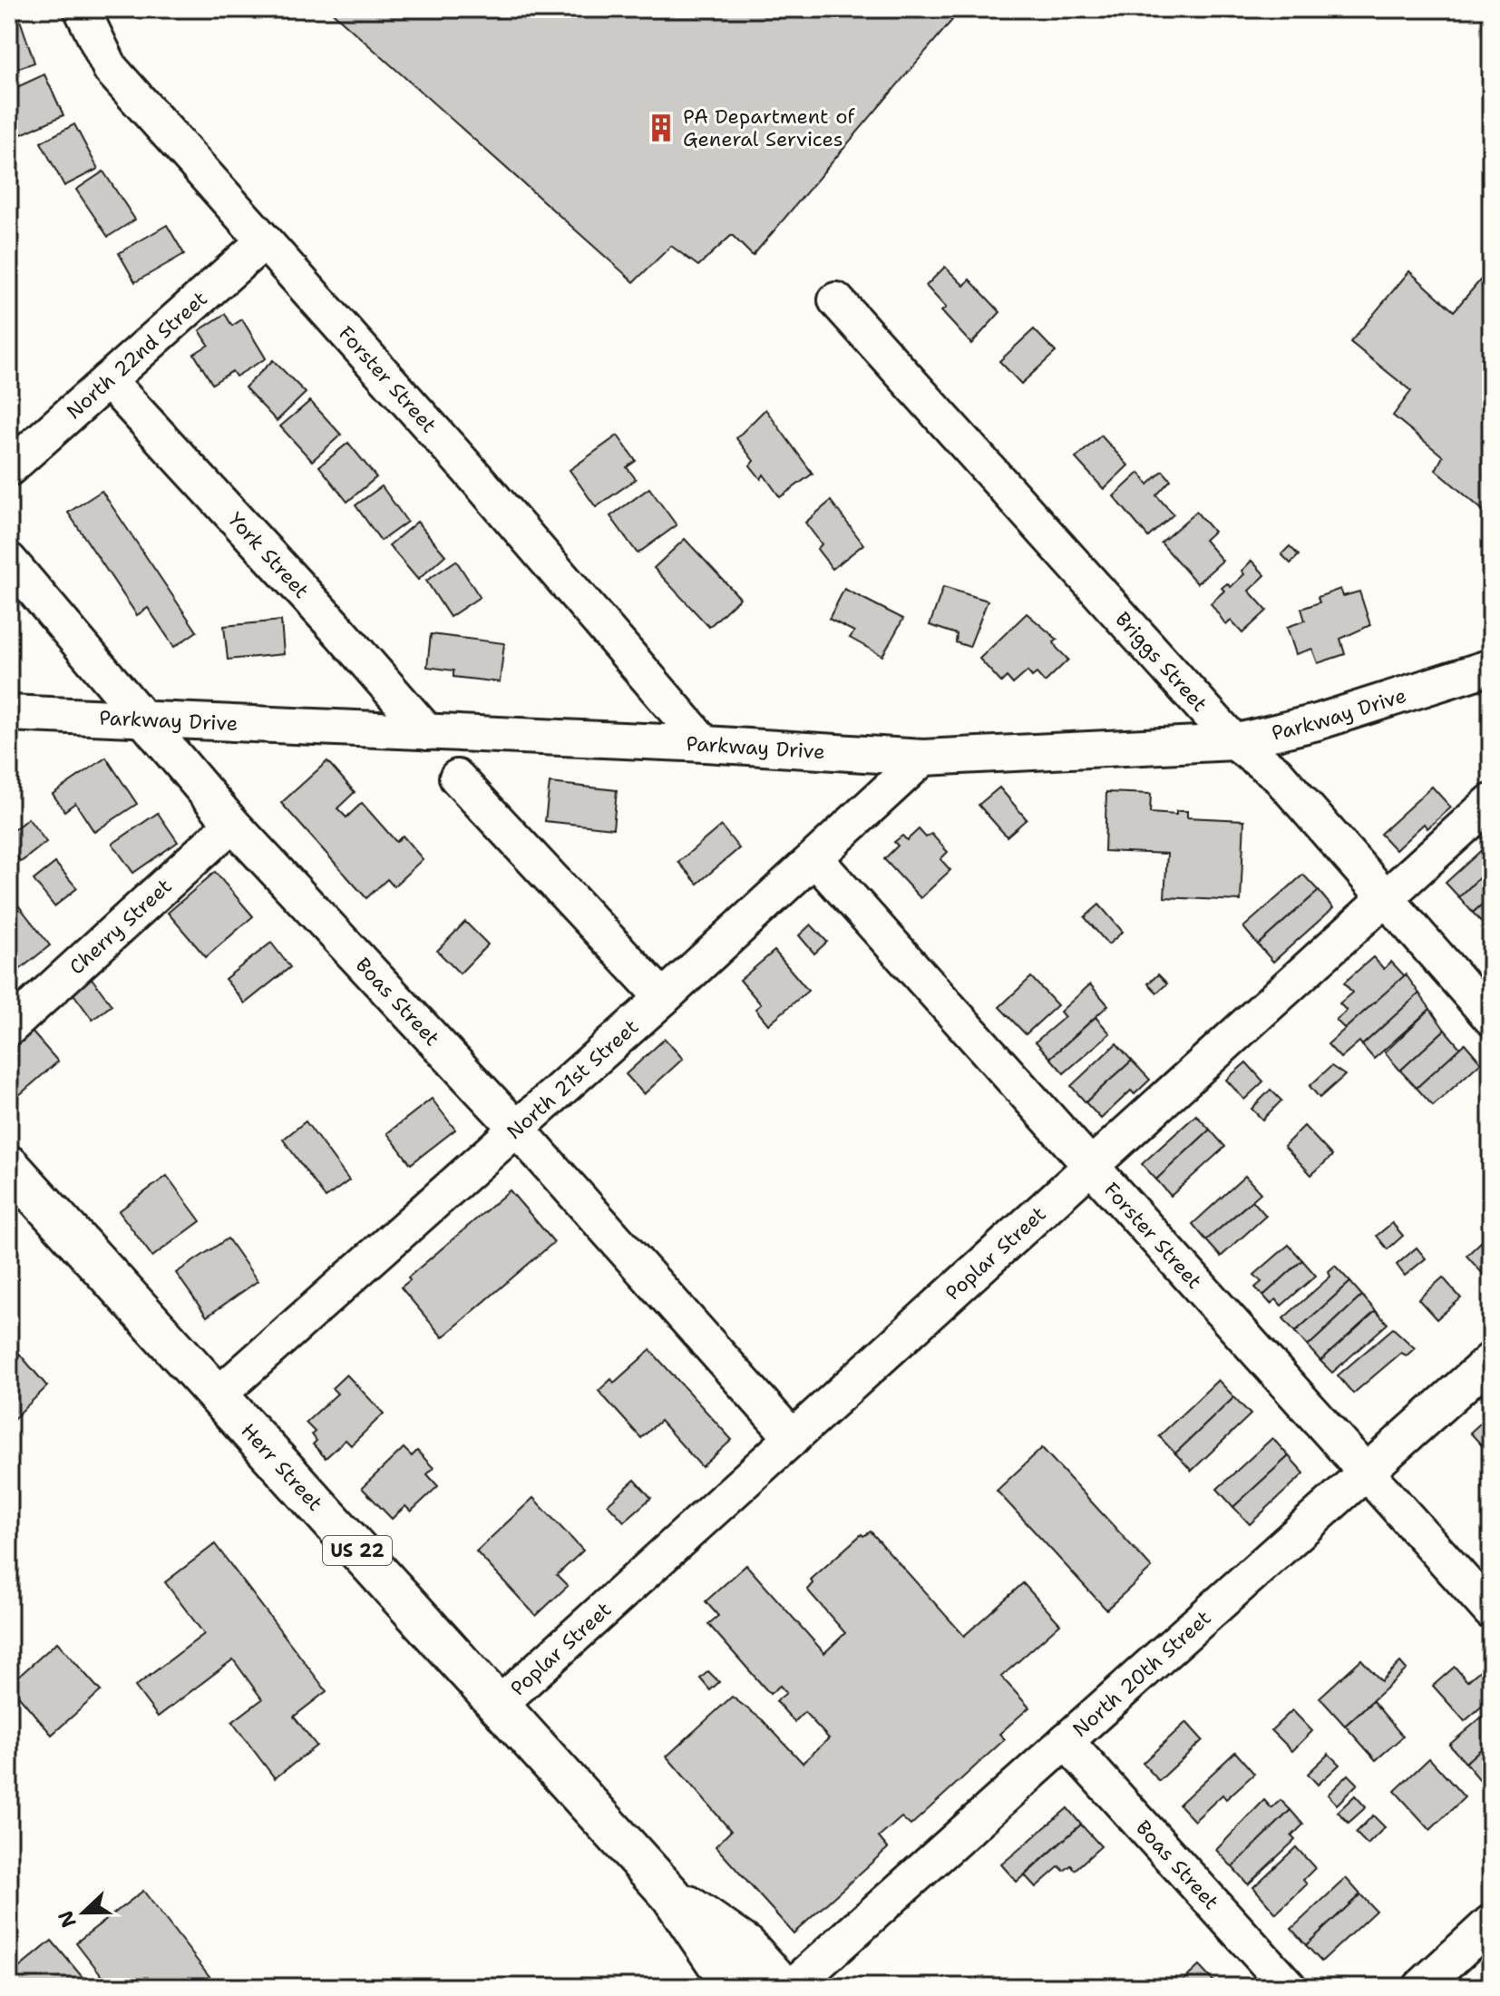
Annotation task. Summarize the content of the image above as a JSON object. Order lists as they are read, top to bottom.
{
  "streets": {
    "main road": ["Herr Street", "US 22"],
    "street": [
      "North 22nd Street",
      "Forster Street",
      "York Street",
      "Briggs Street",
      "Parkway Drive",
      "Cherry Street",
      "Boas Street",
      "North 21st Street",
      "Poplar Street",
      "North 20th Street"
    ]
  },
  "crossings": [
    ["North 22nd Street", "Forster Street"],
    ["North 22nd Street", "York Street"],
    ["Forster Street", "Parkway Drive"],
    ["Forster Street", "North 21st Street"],
    ["Forster Street", "Poplar Street"],
    ["Forster Street", "North 20th Street"],
    ["York Street", "Parkway Drive"],
    ["Briggs Street", "Parkway Drive"],
    ["Briggs Street", "Poplar Street"],
    ["Parkway Drive", "Boas Street"],
    ["Parkway Drive", "North 21st Street"],
    ["Cherry Street", "Boas Street"],
    ["Boas Street", "North 21st Street"],
    ["Boas Street", "Poplar Street"],
    ["Boas Street", "North 20th Street"],
    ["North 21st Street", "Herr Street"],
    ["Poplar Street", "Herr Street"]
  ],
  "places": {
    "building": ["PA Department of General Services"]
  },
  "north": "left"
}
